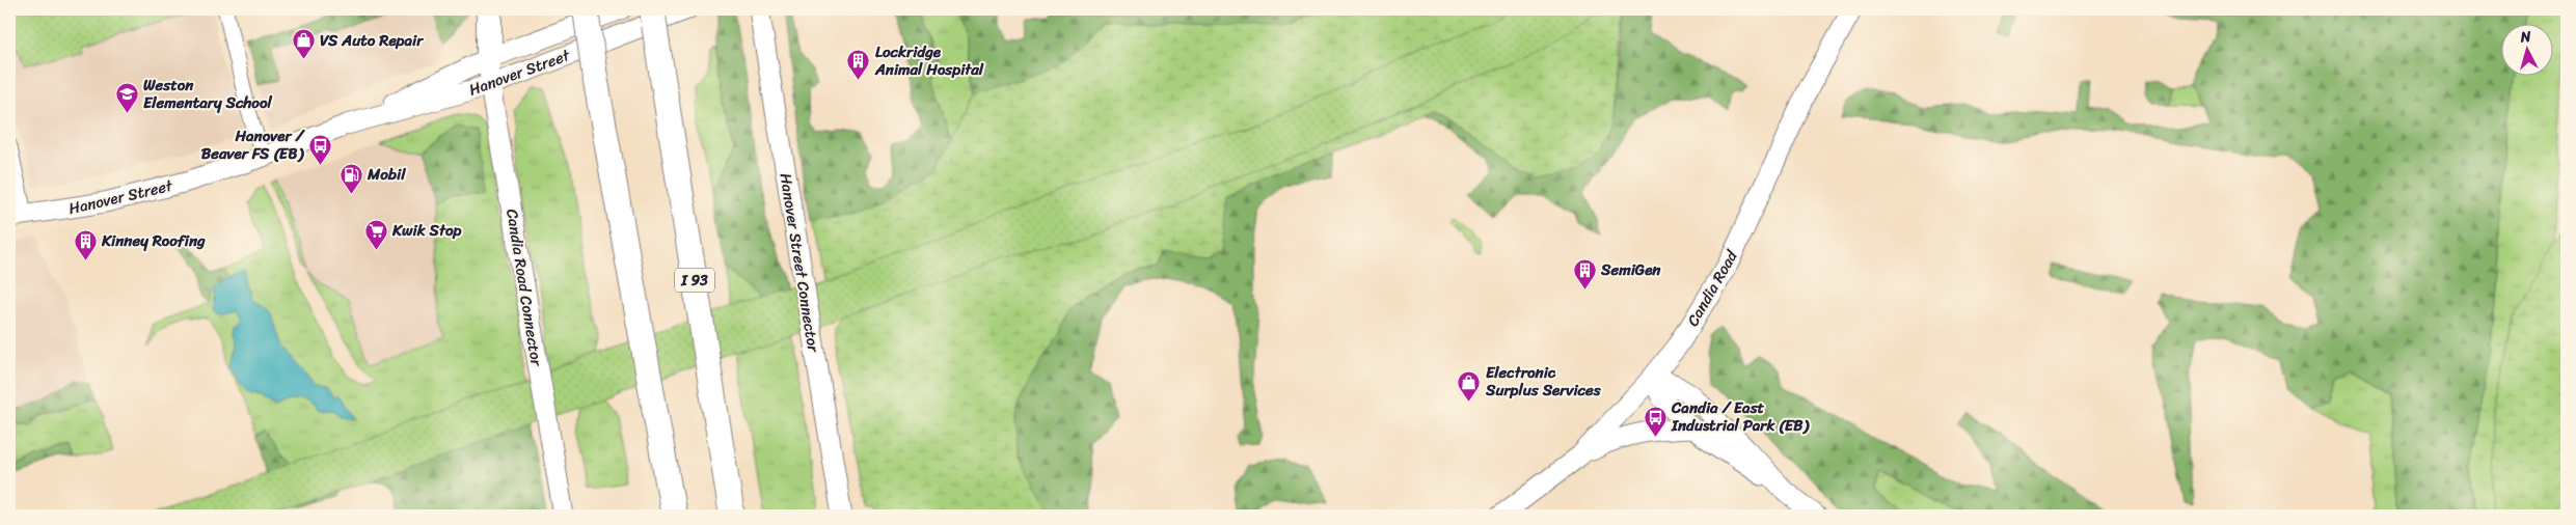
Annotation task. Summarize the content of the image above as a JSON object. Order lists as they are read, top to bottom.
{
  "streets": {
    "highway": ["I 93"],
    "main road": [
      "Hanover Street",
      "Hanover Street Connector",
      "Candia Road Connector",
      "Candia Road"
    ]
  },
  "crossings": [
    ["Hanover Street", "Candia Road Connector"]
  ],
  "places": {
    "shop": ["VS Auto Repair", "Electronic Surplus Services"],
    "building": ["Lockridge Animal Hospital", "Kinney Roofing", "SemiGen"],
    "school or university": ["Weston Elementary School"],
    "bus stop": ["Hanover / Beaver FS (EB)", "Candia / East Industrial Park (EB)"],
    "fuel station": ["Mobil"],
    "supermarket": ["Kwik Stop"]
  },
  "north": "top"
}
